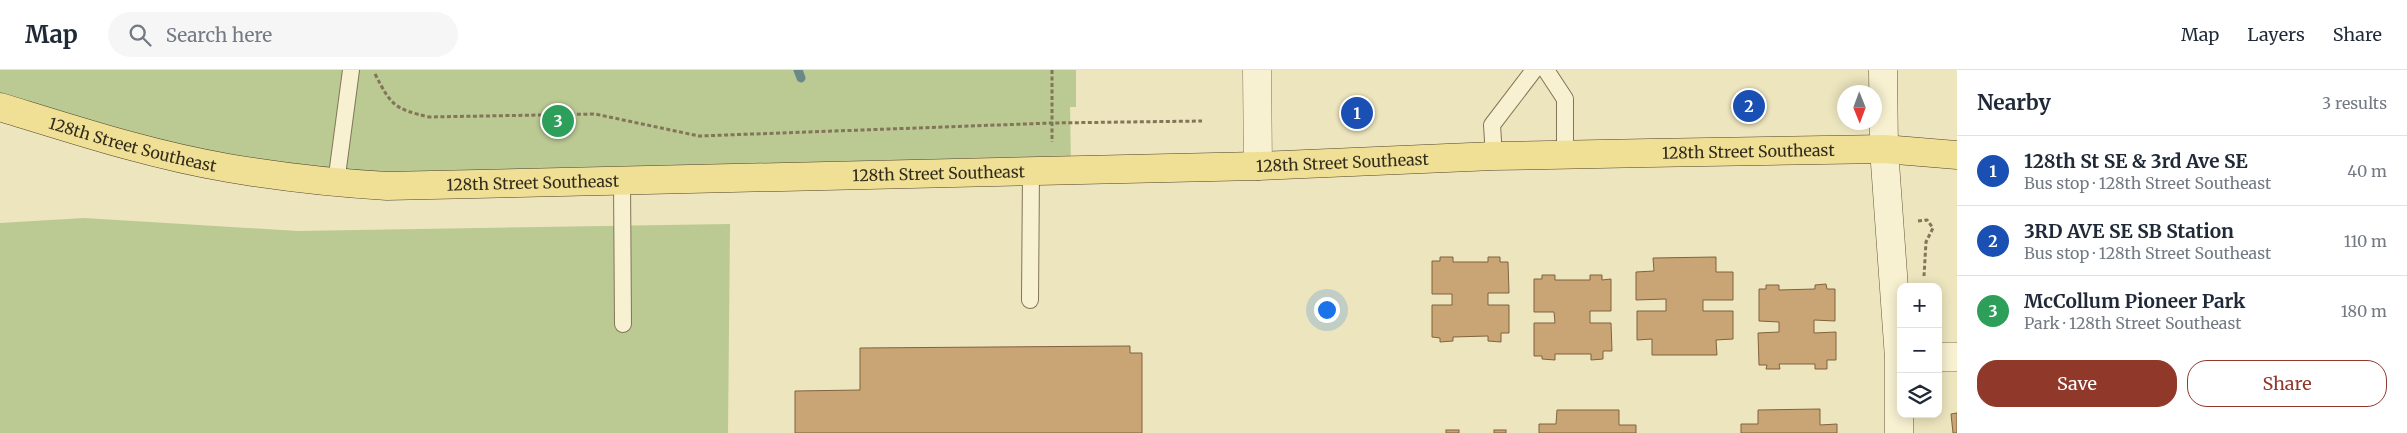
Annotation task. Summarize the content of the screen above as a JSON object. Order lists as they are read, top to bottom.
{
  "streets": {
    "main road": ["128th Street Southeast"]
  },
  "north": "bottom",
  "page": {
    "header": "Map",
    "search": "Search here",
    "nav": ["Map", "Layers", "Share"],
    "heading": ["Nearby", "3 results"],
    "pins": ["2", "1", "3"],
    "list": [
      {
        "mark": "1",
        "name": "128th St SE & 3rd Ave SE",
        "note": "Bus stop · 128th Street Southeast",
        "value": "40 m"
      },
      {
        "mark": "2",
        "name": "3RD AVE SE SB Station",
        "note": "Bus stop · 128th Street Southeast",
        "value": "110 m"
      },
      {
        "mark": "3",
        "name": "McCollum Pioneer Park",
        "note": "Park · 128th Street Southeast",
        "value": "180 m"
      }
    ],
    "map_buttons": ["+", "−"],
    "buttons": ["Save", "Share"]
  }
}
